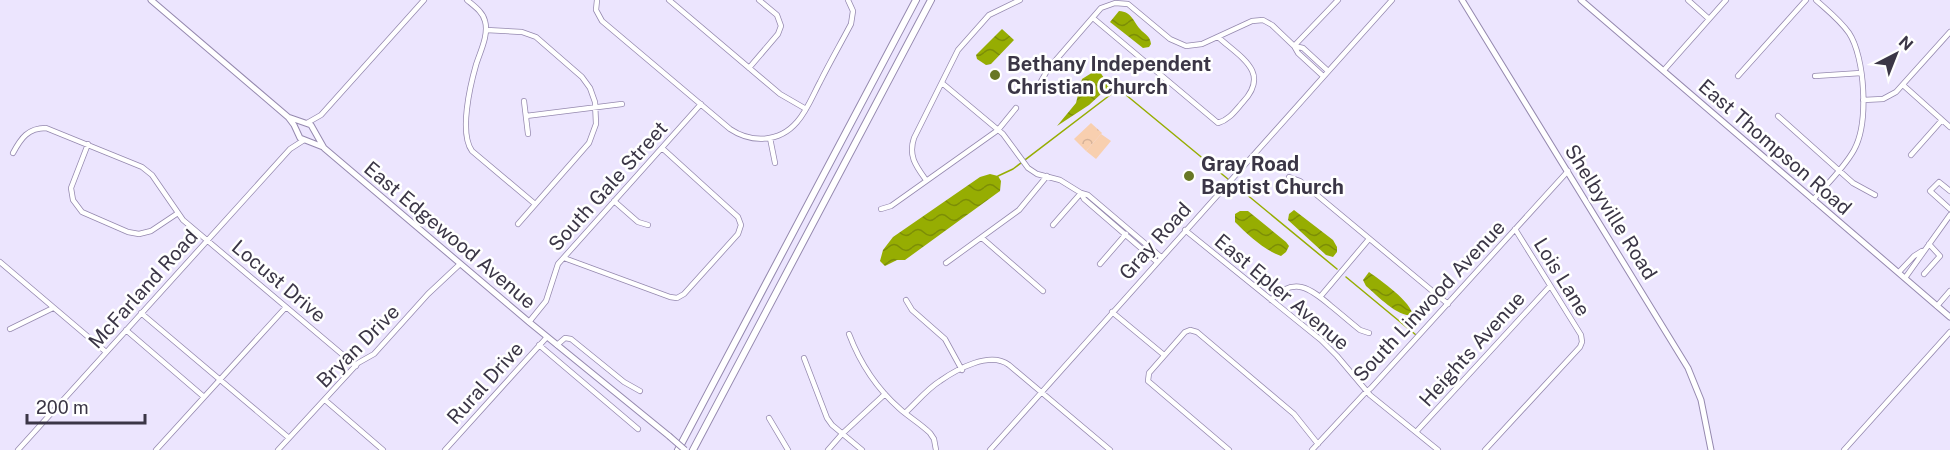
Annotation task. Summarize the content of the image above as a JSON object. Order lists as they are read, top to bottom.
{
  "streets": {
    "main road": ["East Thompson Road", "Shelbyville Road", "East Edgewood Avenue"],
    "street": [
      "South Gale Street",
      "Gray Road",
      "Lois Lane",
      "Locust Drive",
      "McFarland Road",
      "East Epler Avenue",
      "South Linwood Avenue",
      "Bryan Drive",
      "Heights Avenue",
      "Rural Drive"
    ]
  },
  "crossings": [
    ["South Gale Street", "East Edgewood Avenue"],
    ["Shelbyville Road", "South Linwood Avenue"],
    ["East Edgewood Avenue", "McFarland Road"],
    ["East Edgewood Avenue", "Bryan Drive"],
    ["East Edgewood Avenue", "Rural Drive"],
    ["Gray Road", "East Epler Avenue"],
    ["Lois Lane", "South Linwood Avenue"],
    ["Lois Lane", "Heights Avenue"],
    ["Locust Drive", "McFarland Road"],
    ["Locust Drive", "Bryan Drive"],
    ["East Epler Avenue", "South Linwood Avenue"],
    ["East Epler Avenue", "Heights Avenue"]
  ],
  "places": ["Bethany Independent Christian Church", "Gray Road Baptist Church"],
  "scale_bar": "200 m",
  "north": "top right"
}
